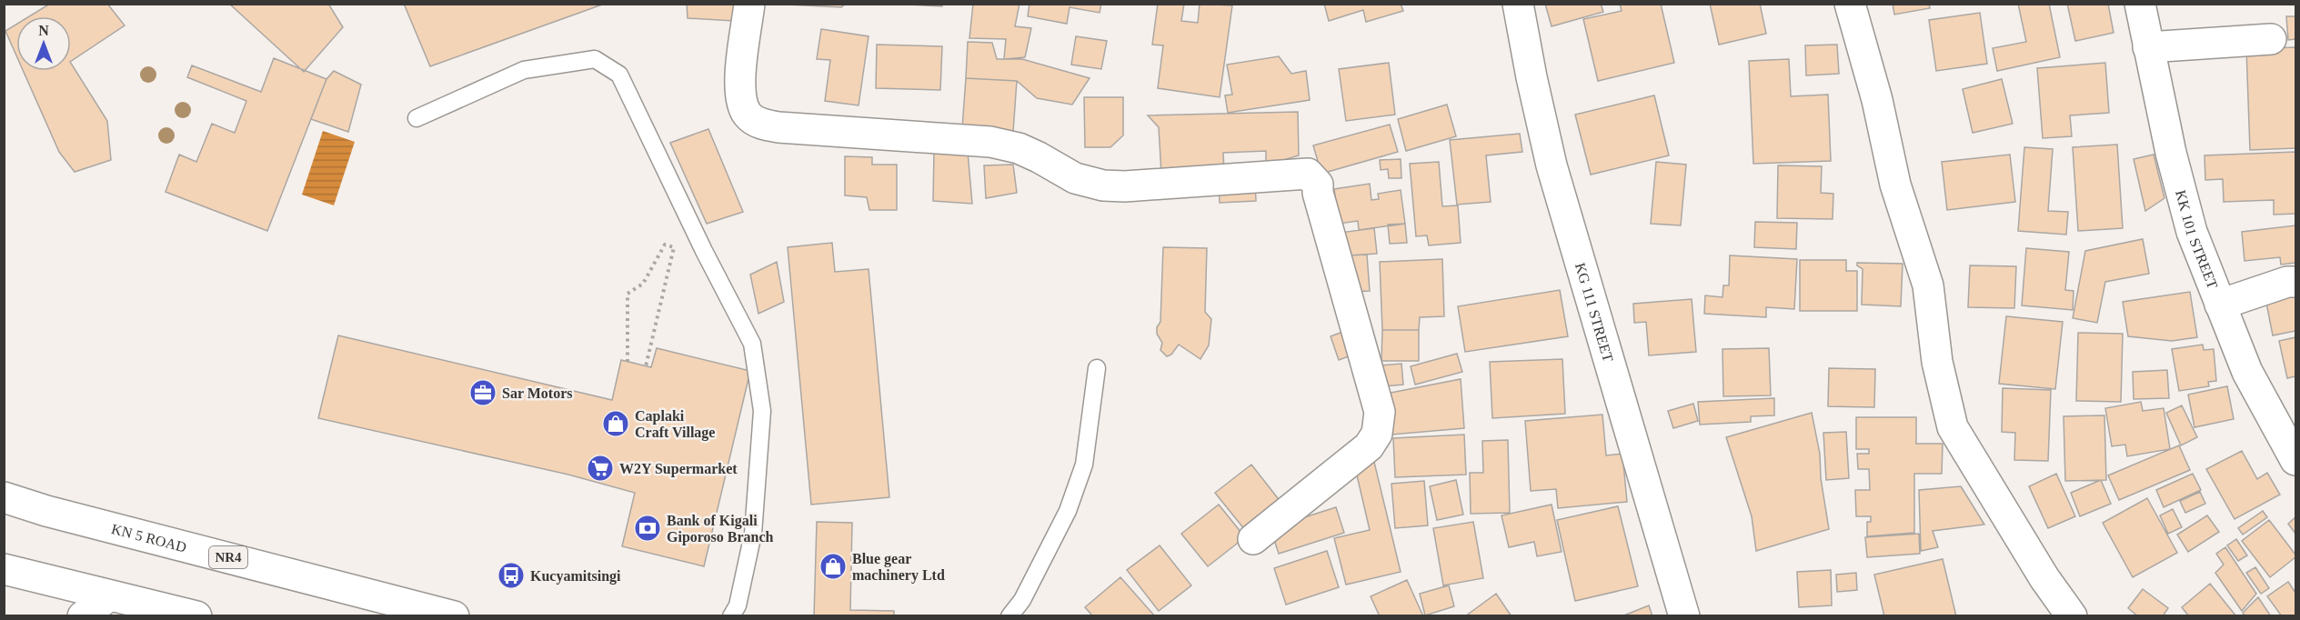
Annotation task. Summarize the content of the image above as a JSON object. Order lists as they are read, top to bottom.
{
  "streets": {
    "main road": [
      "KK 101 STREET",
      "KG 111 STREET",
      "KN 5 ROAD",
      "NR4"
    ]
  },
  "places": {
    "office": ["Sar Motors"],
    "shop": ["Caplaki Craft Village", "Blue gear machinery Ltd"],
    "supermarket": ["W2Y Supermarket"],
    "bank": ["Bank of Kigali Giporoso Branch"],
    "bus stop": ["Kucyamitsingi"]
  },
  "north": "top"
}
